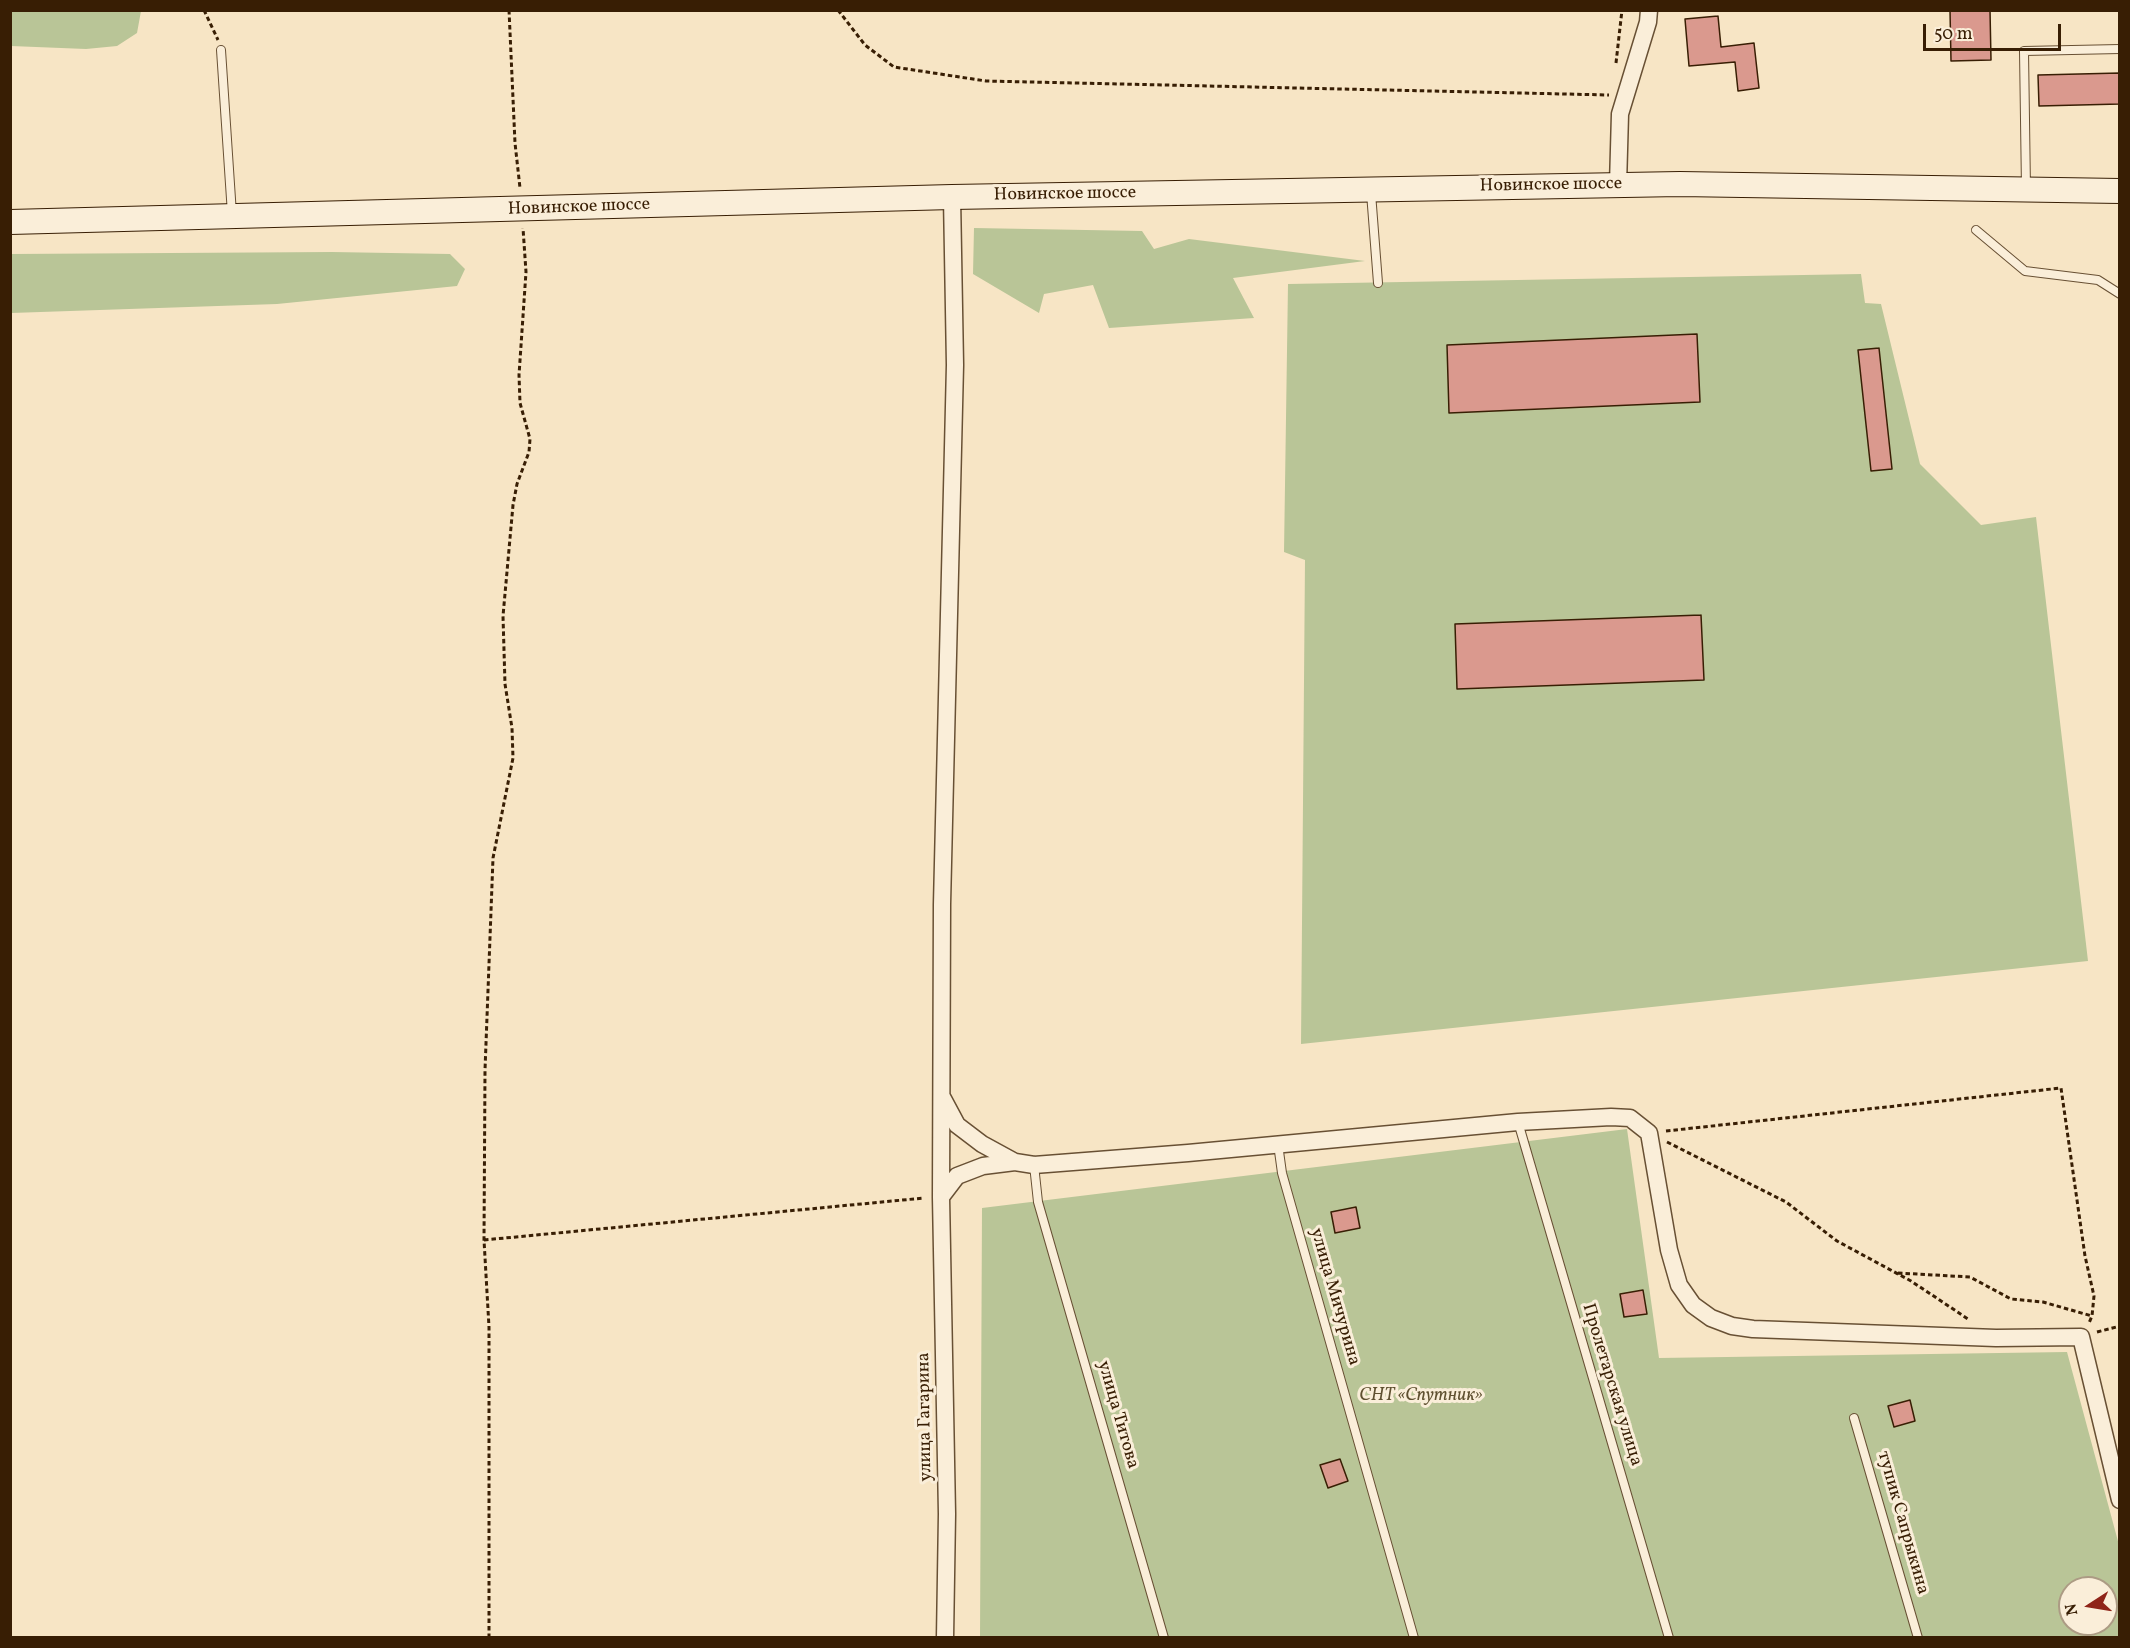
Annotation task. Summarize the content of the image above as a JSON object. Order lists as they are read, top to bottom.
{
  "streets": {
    "main road": ["Новинское шоссе"],
    "street": ["улица Гагарина"],
    "lane": [
      "улица Мичурина",
      "Пролетарская улица",
      "улица Титова",
      "тупик Сапрыкина"
    ]
  },
  "crossings": [
    ["Новинское шоссе", "улица Гагарина"]
  ],
  "parks": ["СНТ «Спутник»"],
  "scale_bar": "50 m",
  "north": "left"
}
